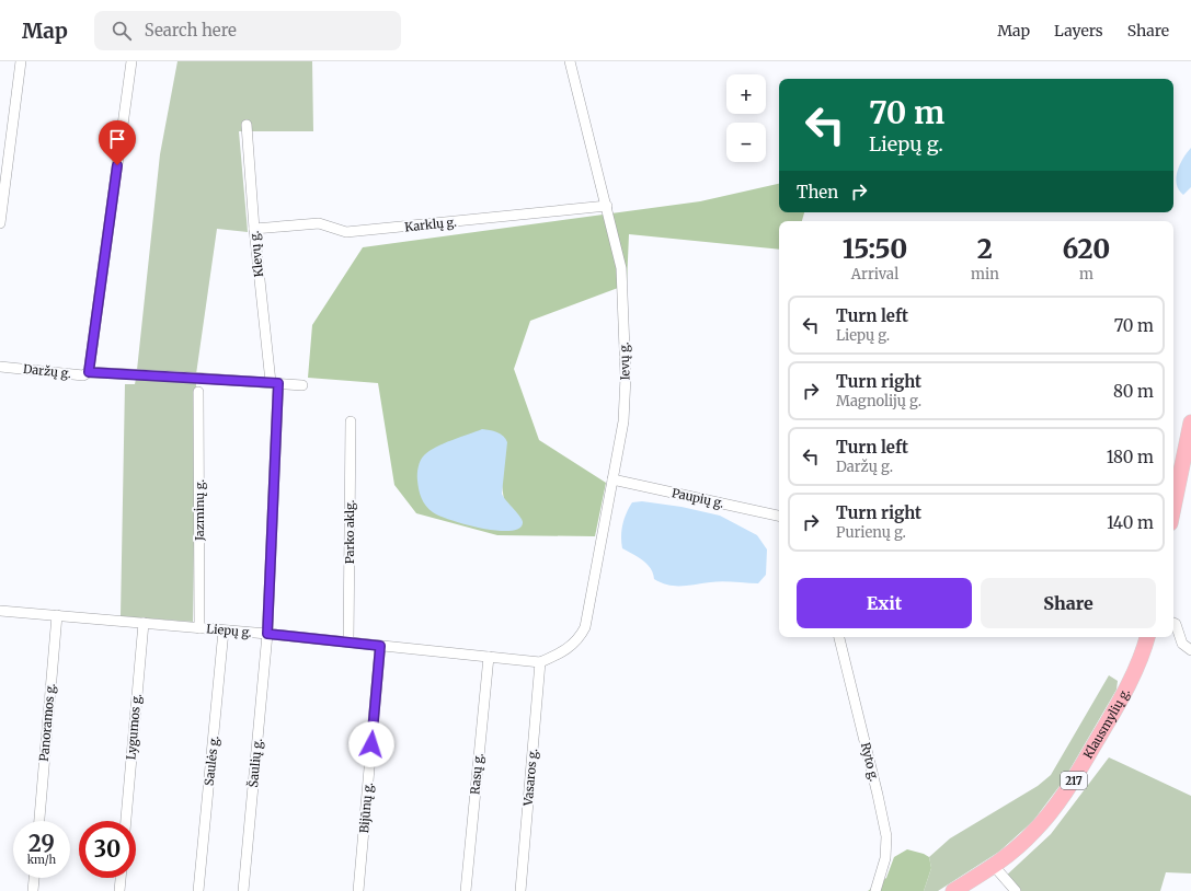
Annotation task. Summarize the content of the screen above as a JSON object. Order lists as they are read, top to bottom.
{
  "streets": {
    "main road": ["Klausmylių g.", "217"],
    "street": [
      "Karklų g.",
      "Klevų g.",
      "Ievų g.",
      "Daržų g.",
      "Paupių g.",
      "Jazminų g.",
      "Parko aklg.",
      "Liepų g.",
      "Panoramos g.",
      "Lygumos g.",
      "Saulės g.",
      "Ryto g.",
      "Šaulių g.",
      "Rasų g.",
      "Vasaros g.",
      "Bijūnų g."
    ]
  },
  "crossings": [
    ["Karklų g.", "Klevų g."],
    ["Karklų g.", "Ievų g."],
    ["Klevų g.", "Daržų g."],
    ["Klevų g.", "Liepų g."],
    ["Klevų g.", "Šaulių g."],
    ["Ievų g.", "Paupių g."],
    ["Ievų g.", "Liepų g."],
    ["Ievų g.", "Vasaros g."],
    ["Jazminų g.", "Liepų g."],
    ["Parko aklg.", "Liepų g."],
    ["Liepų g.", "Panoramos g."],
    ["Liepų g.", "Lygumos g."],
    ["Liepų g.", "Saulės g."],
    ["Liepų g.", "Šaulių g."],
    ["Liepų g.", "Rasų g."],
    ["Liepų g.", "Vasaros g."],
    ["Liepų g.", "Bijūnų g."]
  ],
  "page": {
    "header": "Map",
    "search": "Search here",
    "nav": ["Map", "Layers", "Share"],
    "map_buttons": ["+", "−"],
    "turn": ["70 m", "Liepų g."],
    "then": "Then",
    "eta": [
      "15:50",
      "Arrival",
      "2",
      "min",
      "620",
      "m"
    ],
    "list": [
      {
        "name": "Turn left",
        "note": "Liepų g.",
        "value": "70 m"
      },
      {
        "name": "Turn right",
        "note": "Magnolijų g.",
        "value": "80 m"
      },
      {
        "name": "Turn left",
        "note": "Daržų g.",
        "value": "180 m"
      },
      {
        "name": "Turn right",
        "note": "Purienų g.",
        "value": "140 m"
      }
    ],
    "buttons": ["Exit", "Share"],
    "speed": "29 km/h",
    "limit": "30"
  }
}
